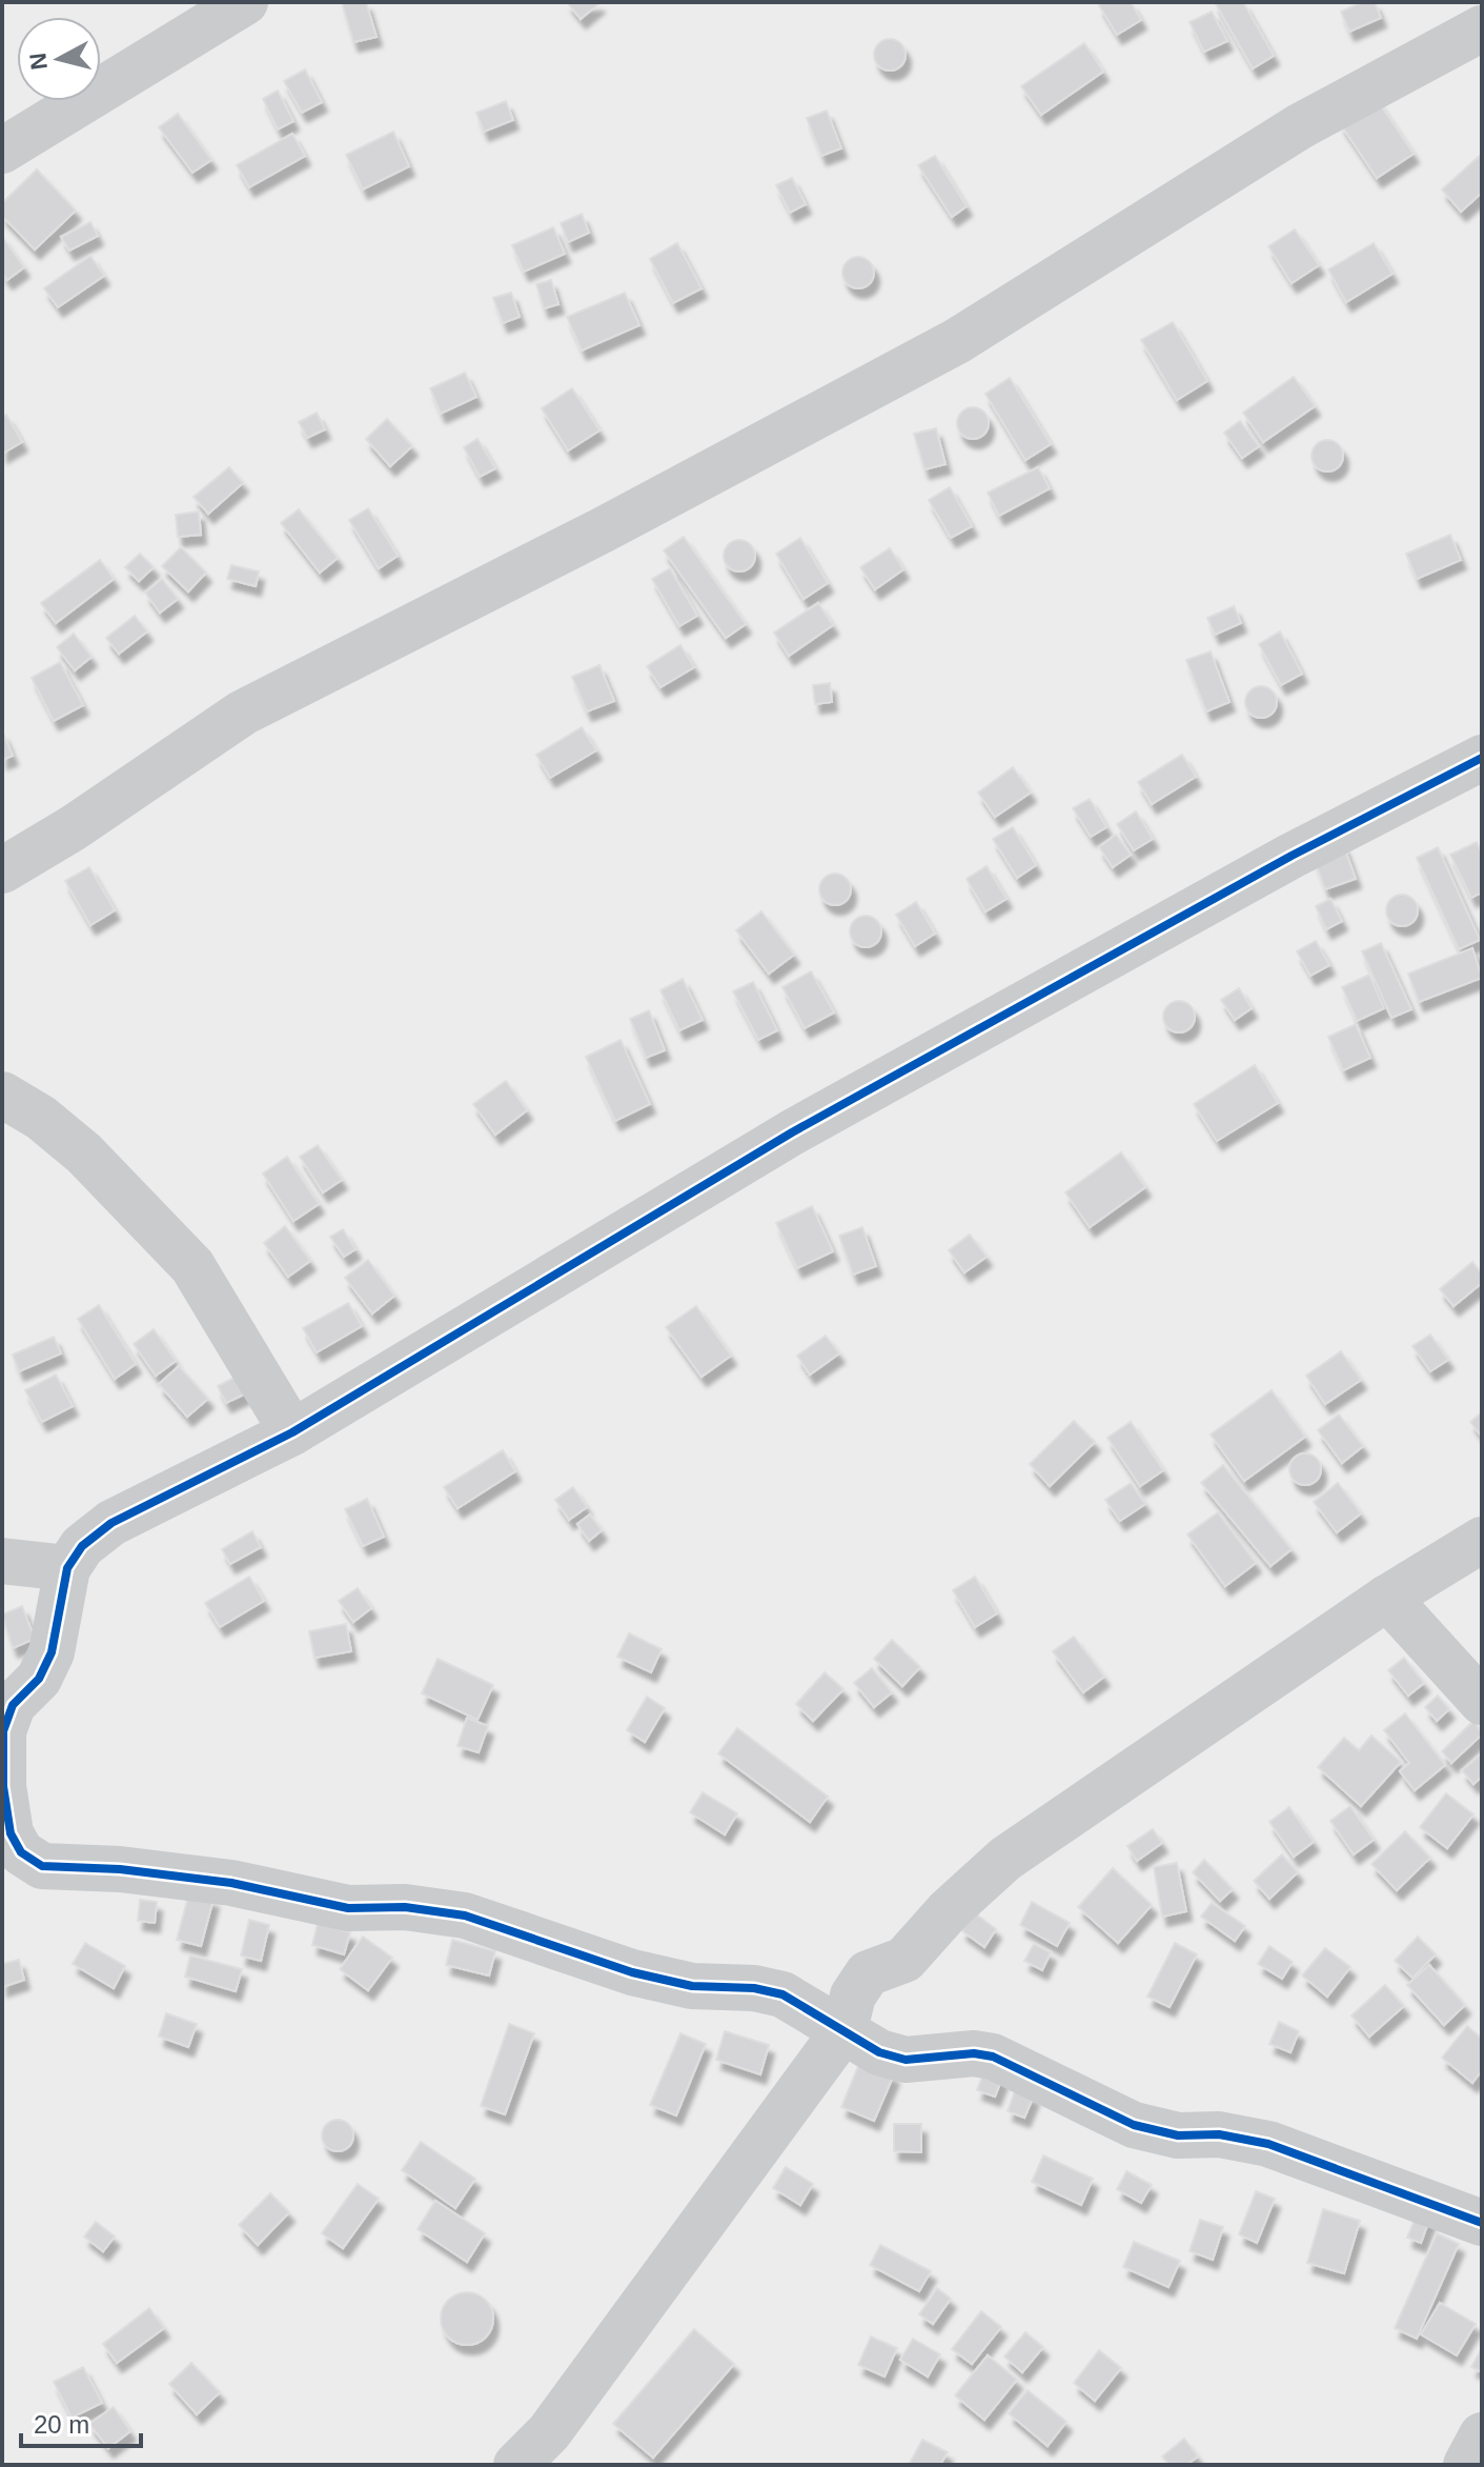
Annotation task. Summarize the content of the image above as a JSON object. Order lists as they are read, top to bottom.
{
  "scale_bar": "20 m",
  "north": "left"
}
